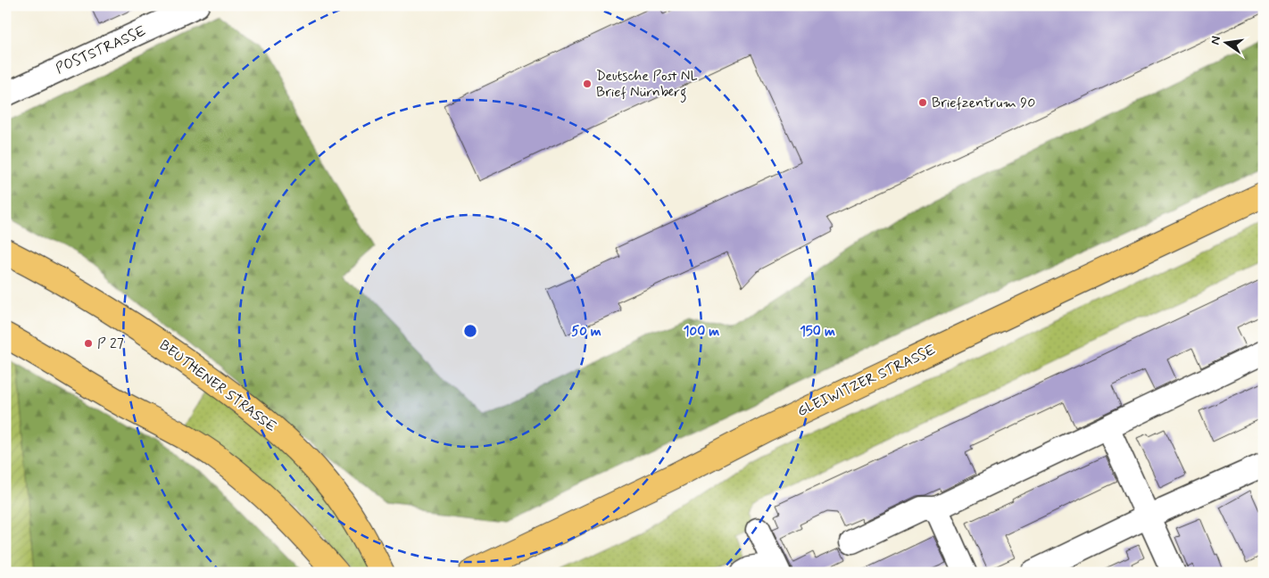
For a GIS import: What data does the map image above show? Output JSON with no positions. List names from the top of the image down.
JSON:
{
  "streets": {
    "main road": ["GLEIWITZER STRASSE", "BEUTHENER STRASSE"],
    "street": ["POSTSTRASSE"]
  },
  "places": ["Deutsche Post NL Brief Nürnberg", "Briefzentrum 90", "P 27"],
  "north": "left",
  "rings": ["50 m", "100 m", "150 m"]
}
